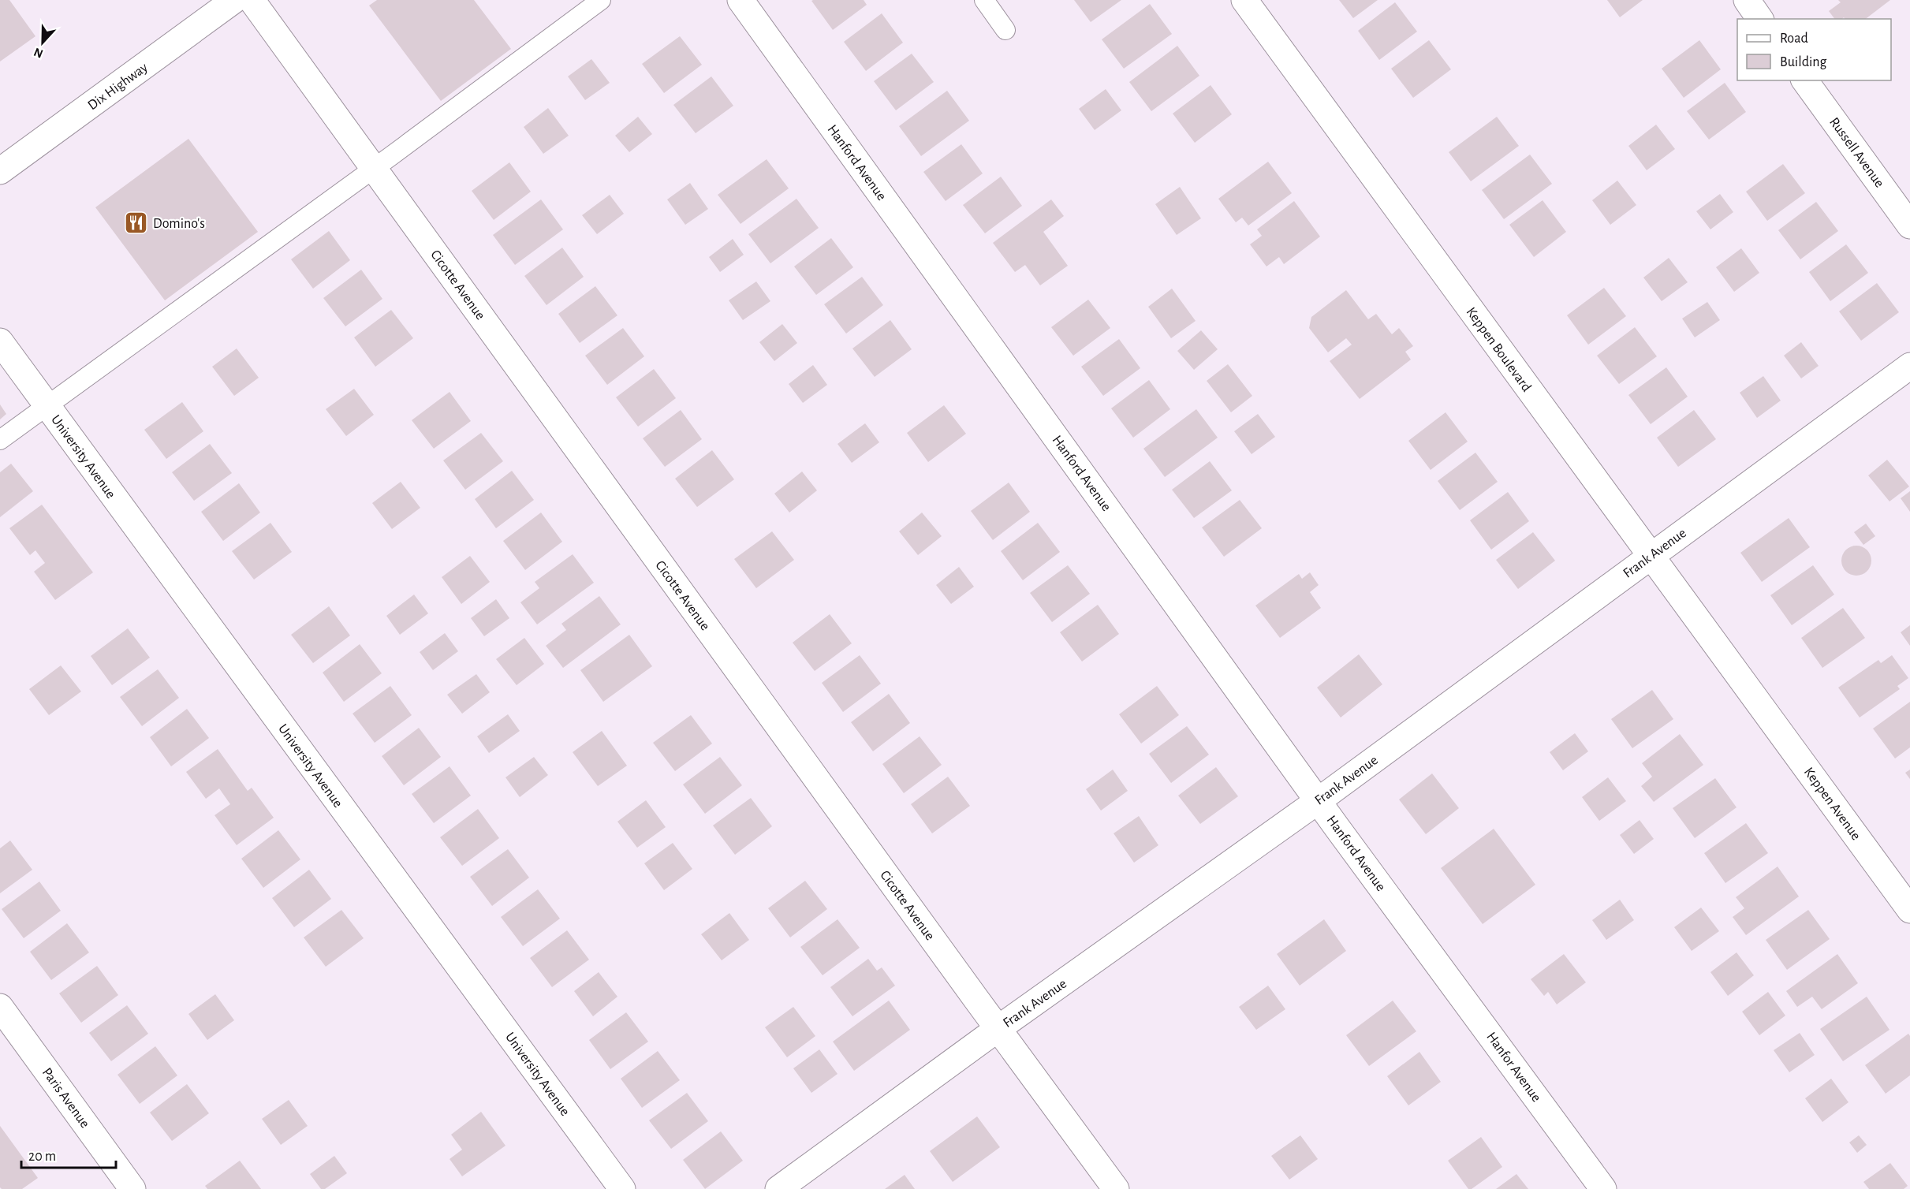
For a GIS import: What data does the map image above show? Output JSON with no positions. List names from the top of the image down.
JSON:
{
  "streets": {
    "street": [
      "Dix Highway",
      "Russell Avenue",
      "Hanford Avenue",
      "Cicotte Avenue",
      "Keppen Boulevard",
      "University Avenue",
      "Frank Avenue",
      "Keppen Avenue",
      "Hanfor Avenue",
      "Paris Avenue"
    ]
  },
  "crossings": [
    ["Hanford Avenue", "Frank Avenue"],
    ["Hanford Avenue", "Hanfor Avenue"],
    ["Cicotte Avenue", "Frank Avenue"],
    ["Keppen Boulevard", "Frank Avenue"],
    ["Keppen Boulevard", "Keppen Avenue"]
  ],
  "places": {
    "restaurant": ["Domino's"]
  },
  "legend": ["Road", "Building"],
  "scale_bar": "20 m",
  "north": "bottom"
}
